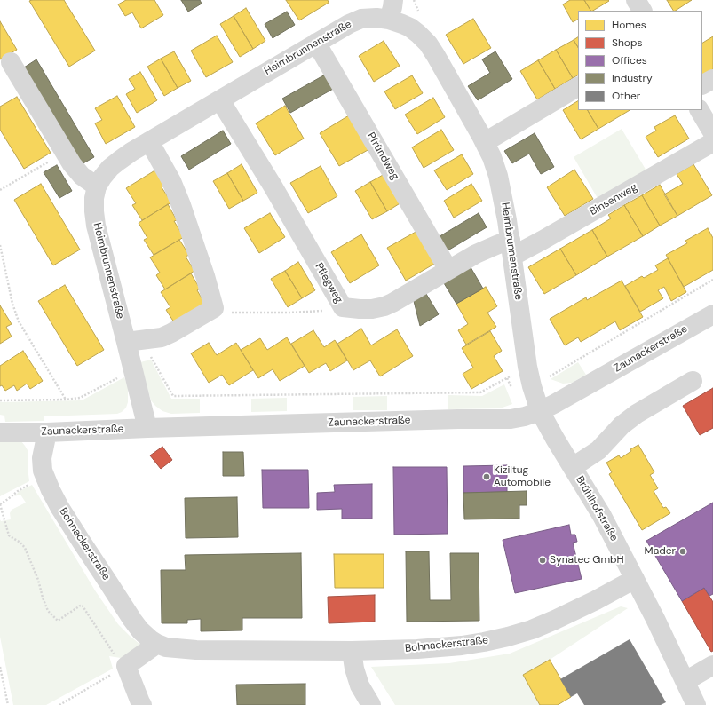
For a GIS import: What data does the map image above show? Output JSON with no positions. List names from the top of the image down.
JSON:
{
  "streets": {
    "street": [
      "Heimbrunnenstraße",
      "Pfründweg",
      "Binsenweg",
      "Pflegweg",
      "Zaunackerstraße",
      "Brühlhofstraße",
      "Bohnackerstraße"
    ]
  },
  "crossings": [
    ["Heimbrunnenstraße", "Pfründweg"],
    ["Heimbrunnenstraße", "Binsenweg"],
    ["Heimbrunnenstraße", "Pflegweg"],
    ["Heimbrunnenstraße", "Zaunackerstraße"],
    ["Heimbrunnenstraße", "Brühlhofstraße"],
    ["Pfründweg", "Pflegweg"],
    ["Binsenweg", "Pflegweg"],
    ["Zaunackerstraße", "Brühlhofstraße"],
    ["Zaunackerstraße", "Bohnackerstraße"],
    ["Brühlhofstraße", "Bohnackerstraße"]
  ],
  "places": ["Kiziltug Automobile", "Mader", "Synatec GmbH"],
  "legend": [
    "Homes",
    "Shops",
    "Offices",
    "Industry",
    "Other"
  ]
}
